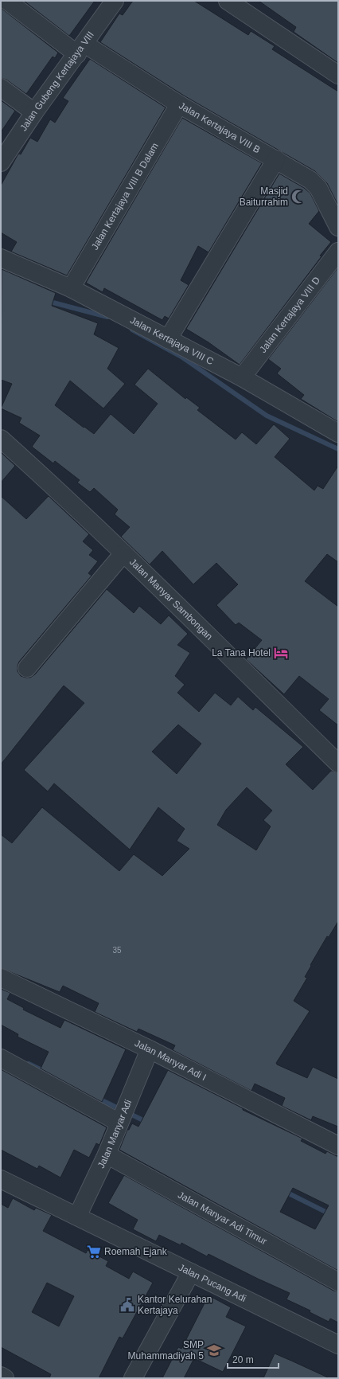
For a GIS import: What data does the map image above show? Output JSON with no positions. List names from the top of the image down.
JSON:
{
  "streets": {
    "street": [
      "Jalan Gubeng Kertajaya VIII",
      "Jalan Kertajaya VIII B",
      "Jalan Kertajaya VIII B Dalam",
      "Jalan Kertajaya VIII D",
      "Jalan Kertajaya VIII C",
      "Jalan Manyar Sambongan",
      "Jalan Manyar Adi I",
      "Jalan Manyar Adi",
      "Jalan Manyar Adi Timur",
      "Jalan Pucang Adi"
    ]
  },
  "crossings": [
    ["Jalan Gubeng Kertajaya VIII", "Jalan Kertajaya VIII B"],
    ["Jalan Kertajaya VIII B", "Jalan Kertajaya VIII B Dalam"],
    ["Jalan Kertajaya VIII B Dalam", "Jalan Kertajaya VIII C"],
    ["Jalan Kertajaya VIII D", "Jalan Kertajaya VIII C"],
    ["Jalan Manyar Adi I", "Jalan Manyar Adi"],
    ["Jalan Manyar Adi", "Jalan Manyar Adi Timur"],
    ["Jalan Manyar Adi", "Jalan Pucang Adi"]
  ],
  "places": {
    "mosque": ["Masjid Baiturrahim"],
    "hotel": ["La Tana Hotel"],
    "supermarket": ["Roemah Ejank"],
    "public building": ["Kantor Kelurahan Kertajaya"],
    "school or university": ["SMP Muhammadiyah 5"]
  },
  "house_numbers": ["35"],
  "scale_bar": "20 m"
}
